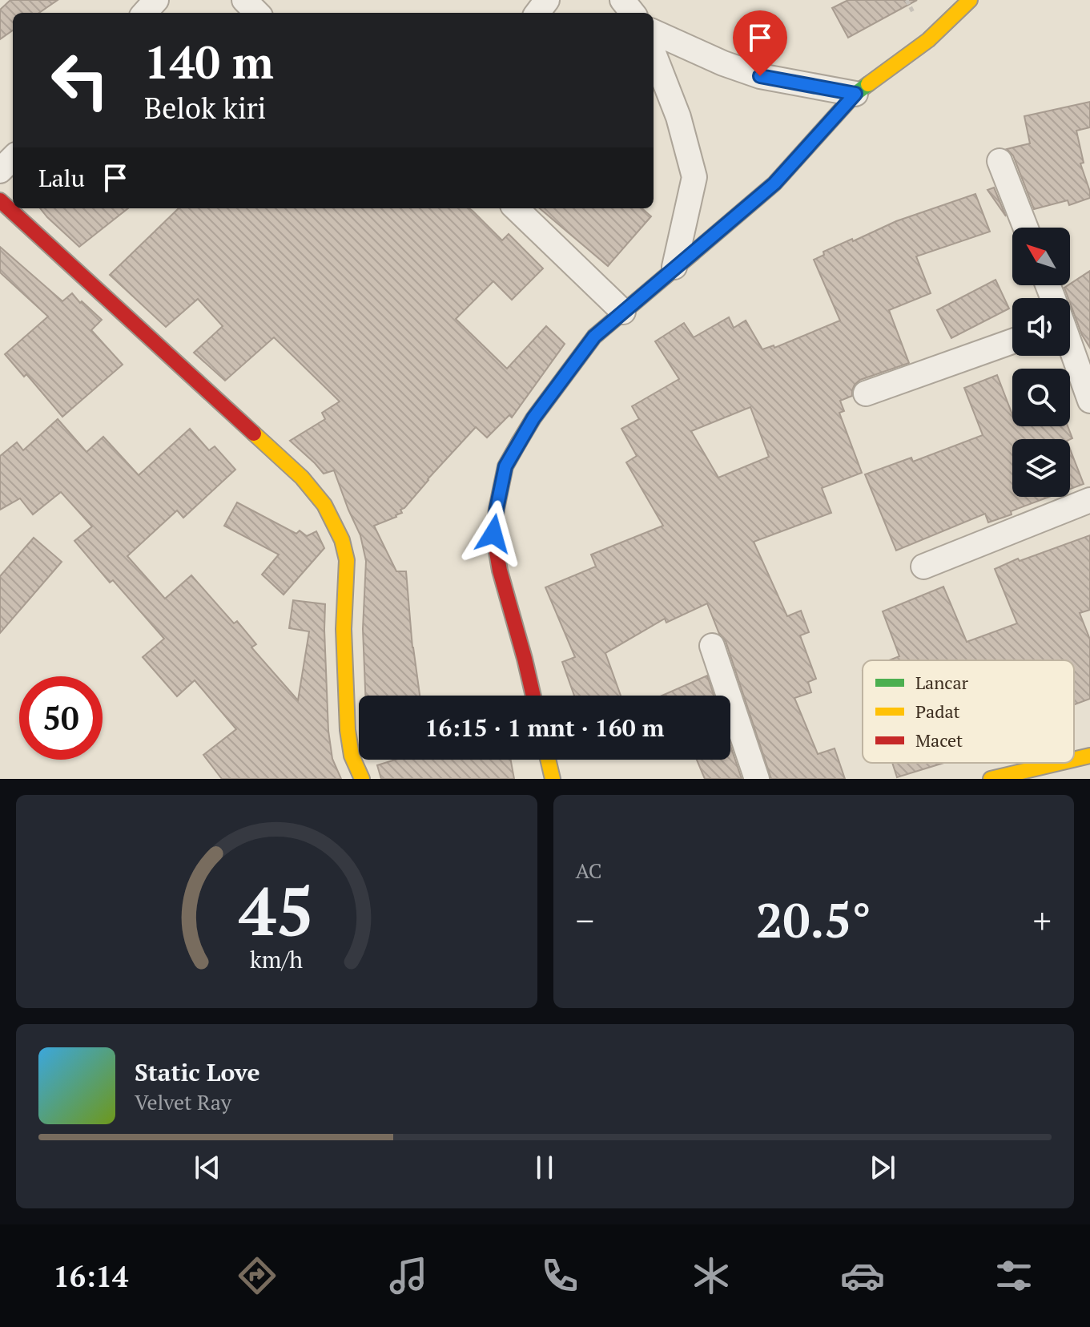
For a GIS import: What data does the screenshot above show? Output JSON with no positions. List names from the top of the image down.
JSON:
{
  "legend": ["Lancar", "Padat", "Macet"],
  "north": "top left",
  "page": {
    "turn": ["140 m", "Belok kiri"],
    "then": "Lalu",
    "limit": "50",
    "trip": "16:15 · 1 mnt · 160 m",
    "tile": "AC",
    "heat": ["−", "20.5°", "+"],
    "song": ["Static Love", "Velvet Ray"],
    "tabs": "16:14",
    "gauge": ["45", "km/h"]
  }
}
